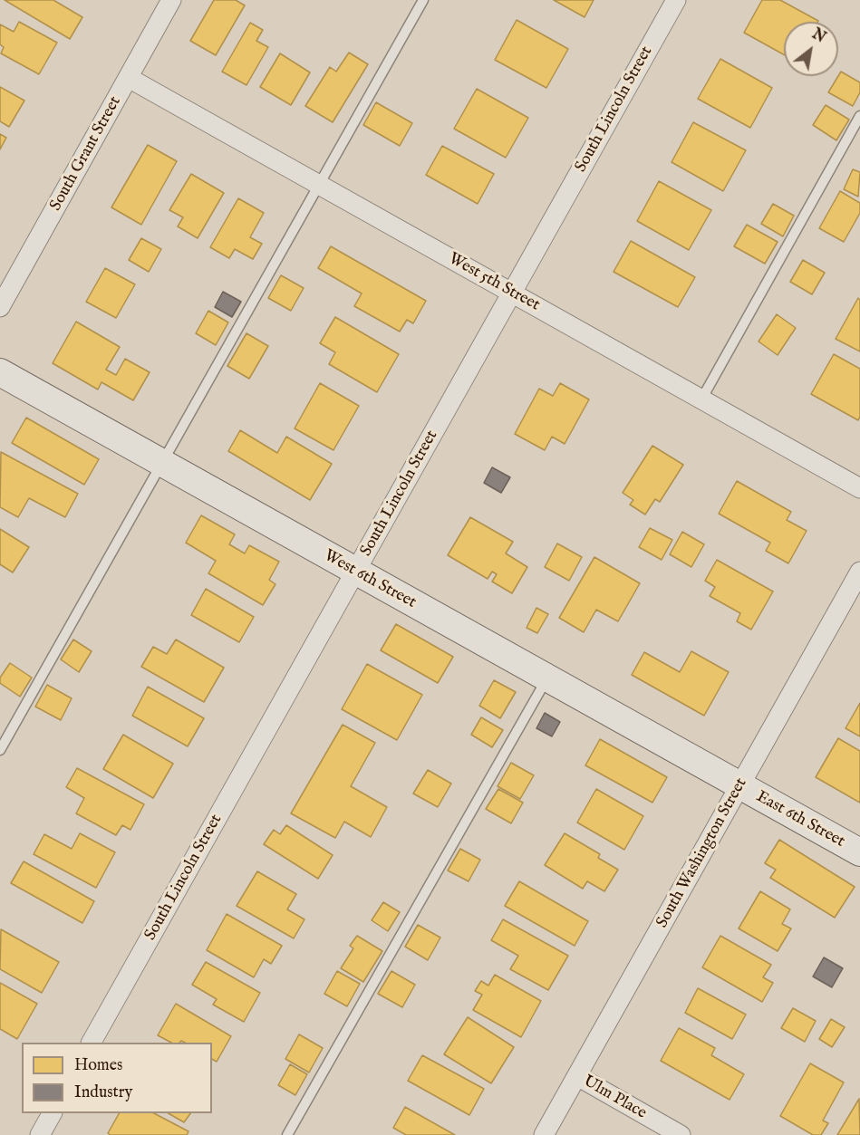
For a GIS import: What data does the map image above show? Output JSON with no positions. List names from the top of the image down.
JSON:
{
  "streets": {
    "street": [
      "South Lincoln Street",
      "South Grant Street",
      "West 5th Street",
      "West 6th Street",
      "East 6th Street",
      "South Washington Street",
      "Ulm Place"
    ]
  },
  "crossings": [
    ["South Lincoln Street", "West 5th Street"],
    ["South Lincoln Street", "West 6th Street"],
    ["South Grant Street", "West 5th Street"],
    ["West 6th Street", "East 6th Street"],
    ["West 6th Street", "South Washington Street"],
    ["East 6th Street", "South Washington Street"],
    ["South Washington Street", "Ulm Place"]
  ],
  "legend": ["Homes", "Industry"],
  "north": "top right"
}
